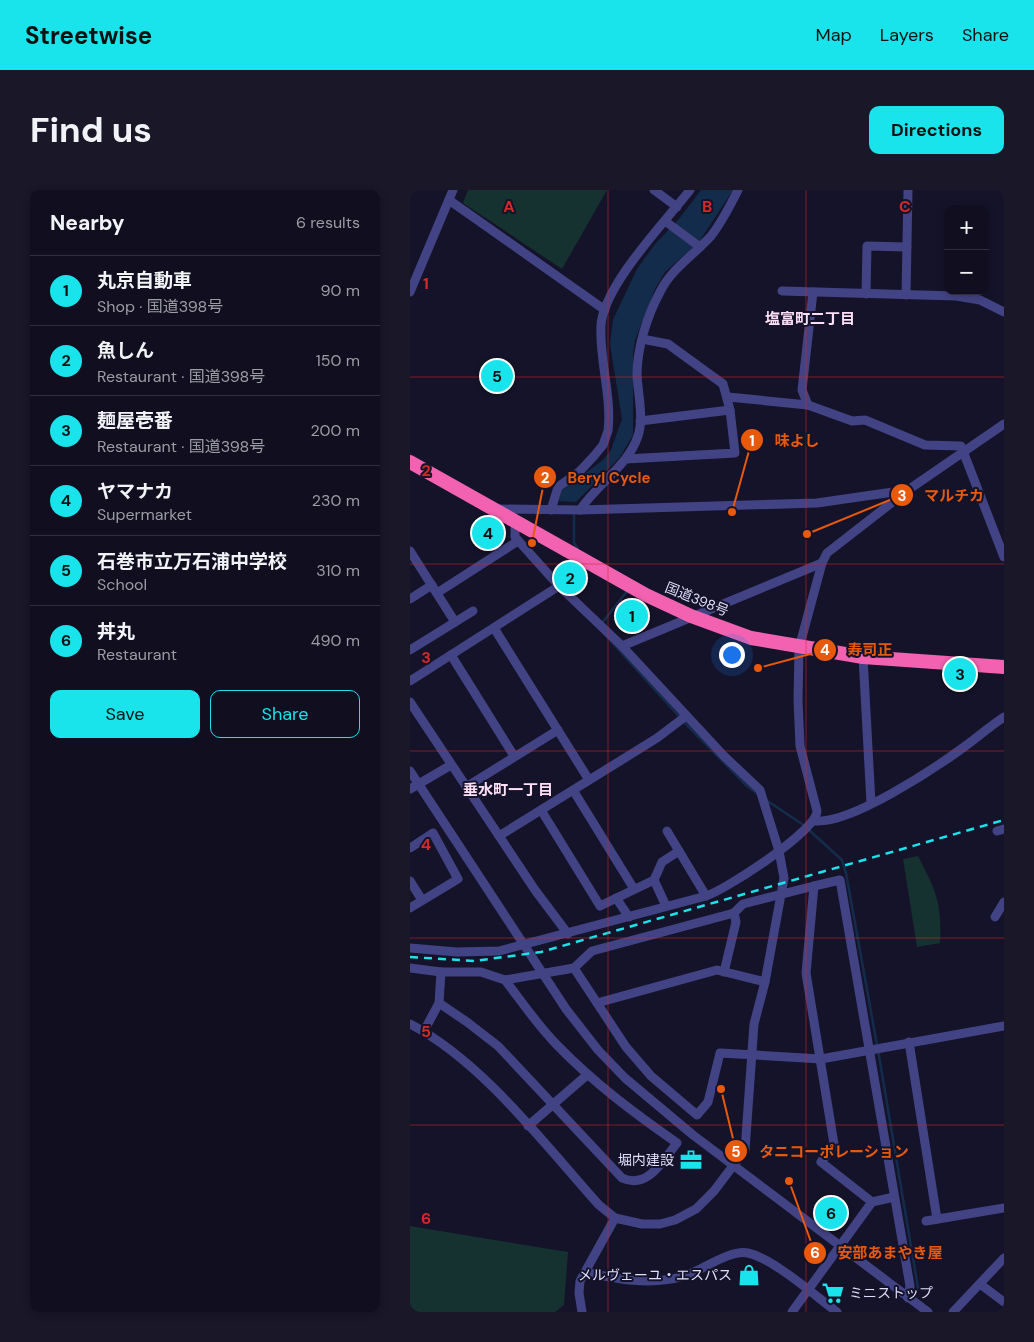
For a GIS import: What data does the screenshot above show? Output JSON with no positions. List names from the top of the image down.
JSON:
{
  "streets": {
    "highway": ["国道398号"]
  },
  "districts": ["塩富町二丁目", "垂水町一丁目"],
  "places": {
    "other": [
      "味よし",
      "マルチカ",
      "Beryl Cycle",
      "寿司正",
      "タニコーポレーション",
      "安部あまやき屋"
    ],
    "office": ["堀内建設"],
    "shop": ["メルヴェーユ・エスパス"],
    "supermarket": ["ミニストップ"]
  },
  "page": {
    "header": "Streetwise",
    "nav": ["Map", "Layers", "Share"],
    "buttons": [
      "Directions",
      ["Save", "Share"]
    ],
    "title": "Find us",
    "heading": ["Nearby", "6 results"],
    "map_buttons": ["+", "−"],
    "list": [
      {
        "mark": "1",
        "name": "丸京自動車",
        "note": "Shop · 国道398号",
        "value": "90 m"
      },
      {
        "mark": "2",
        "name": "魚しん",
        "note": "Restaurant · 国道398号",
        "value": "150 m"
      },
      {
        "mark": "3",
        "name": "麺屋壱番",
        "note": "Restaurant · 国道398号",
        "value": "200 m"
      },
      {
        "mark": "4",
        "name": "ヤマナカ",
        "note": "Supermarket",
        "value": "230 m"
      },
      {
        "mark": "5",
        "name": "石巻市立万石浦中学校",
        "note": "School",
        "value": "310 m"
      },
      {
        "mark": "6",
        "name": "丼丸",
        "note": "Restaurant",
        "value": "490 m"
      }
    ],
    "pins": [
      "5",
      "4",
      "2",
      "1",
      "3",
      "6"
    ]
  },
  "grid": {
    "columns": ["A", "B", "C"],
    "rows": [
      "1",
      "2",
      "3",
      "4",
      "5",
      "6"
    ]
  }
}
